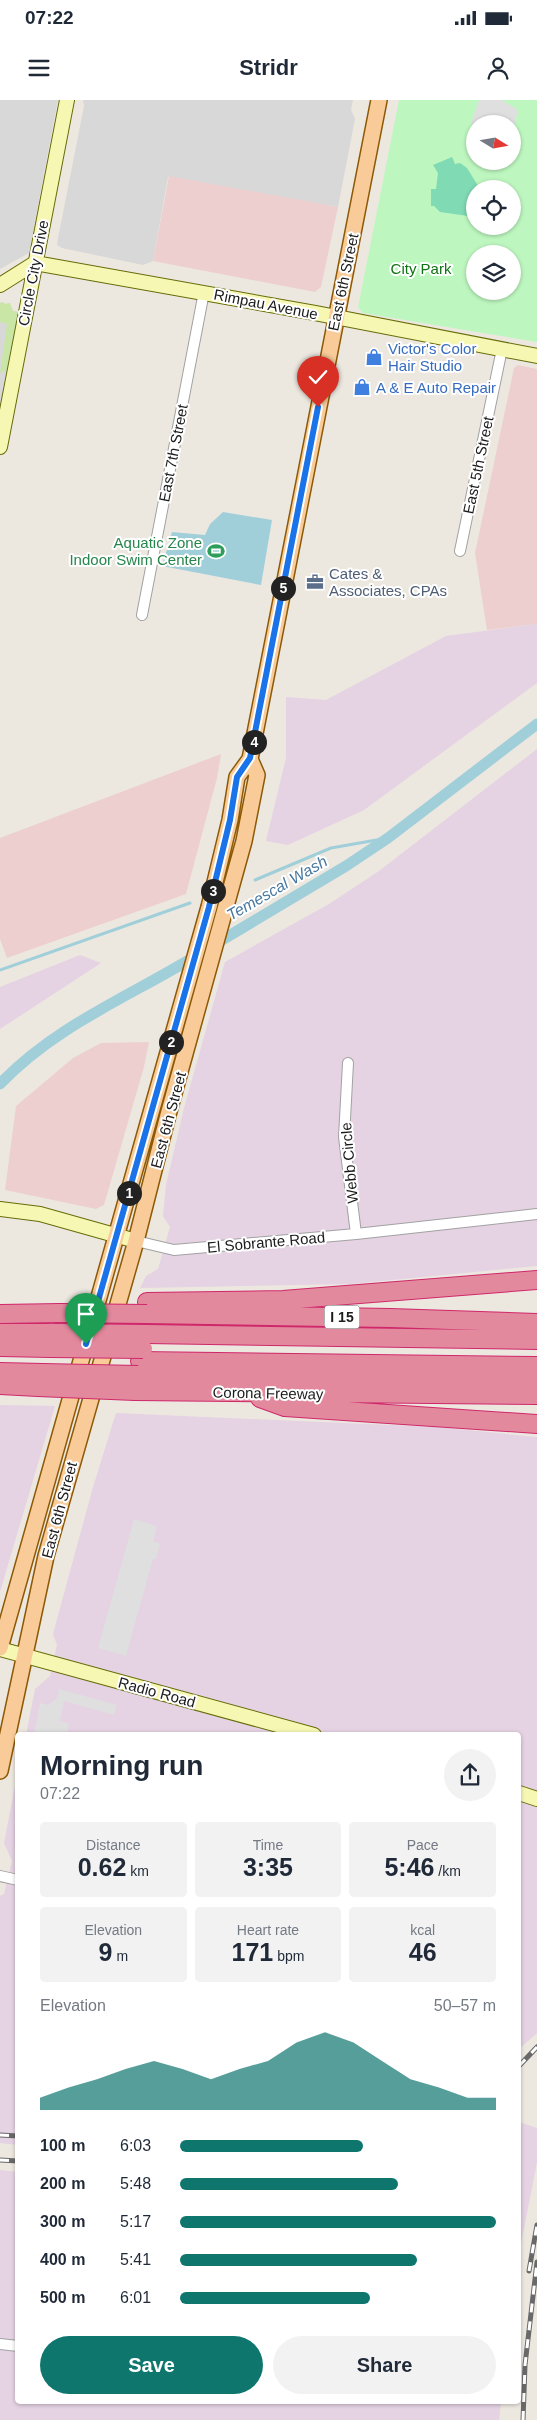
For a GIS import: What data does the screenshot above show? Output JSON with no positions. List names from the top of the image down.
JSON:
{
  "streets": {
    "highway": ["I 15", "Corona Freeway"],
    "main road": ["East 6th Street"],
    "street": [
      "Circle City Drive",
      "Rimpau Avenue",
      "East 7th Street",
      "East 5th Street",
      "Webb Circle",
      "El Sobrante Road",
      "Radio Road"
    ]
  },
  "crossings": [
    ["Circle City Drive", "Rimpau Avenue"],
    ["East 6th Street", "Rimpau Avenue"],
    ["East 6th Street", "El Sobrante Road"],
    ["East 6th Street", "Radio Road"],
    ["Rimpau Avenue", "East 7th Street"],
    ["Rimpau Avenue", "East 5th Street"],
    ["Webb Circle", "El Sobrante Road"]
  ],
  "water": ["Temescal Wash"],
  "parks": ["City Park"],
  "places": {
    "shop": ["Victor's Color Hair Studio", "A & E Auto Repair"],
    "sports": ["Aquatic Zone Indoor Swim Center"],
    "office": ["Cates & Associates, CPAs"]
  },
  "north": "right",
  "page": {
    "status": "07:22",
    "header": "Stridr",
    "pins": [
      "5",
      "4",
      "3",
      "2",
      "1"
    ],
    "heading": ["Morning run", "07:22"],
    "stats": [
      ["Distance", "0.62 km"],
      ["Time", "3:35"],
      ["Pace", "5:46 /km"],
      ["Elevation", "9 m"],
      ["Heart rate", "171 bpm"],
      ["kcal", "46"]
    ],
    "chart": ["Elevation", "50–57 m"],
    "list": [
      {
        "name": "100 m",
        "note": "6:03"
      },
      {
        "name": "200 m",
        "note": "5:48"
      },
      {
        "name": "300 m",
        "note": "5:17"
      },
      {
        "name": "400 m",
        "note": "5:41"
      },
      {
        "name": "500 m",
        "note": "6:01"
      }
    ],
    "buttons": ["Save", "Share"]
  }
}
